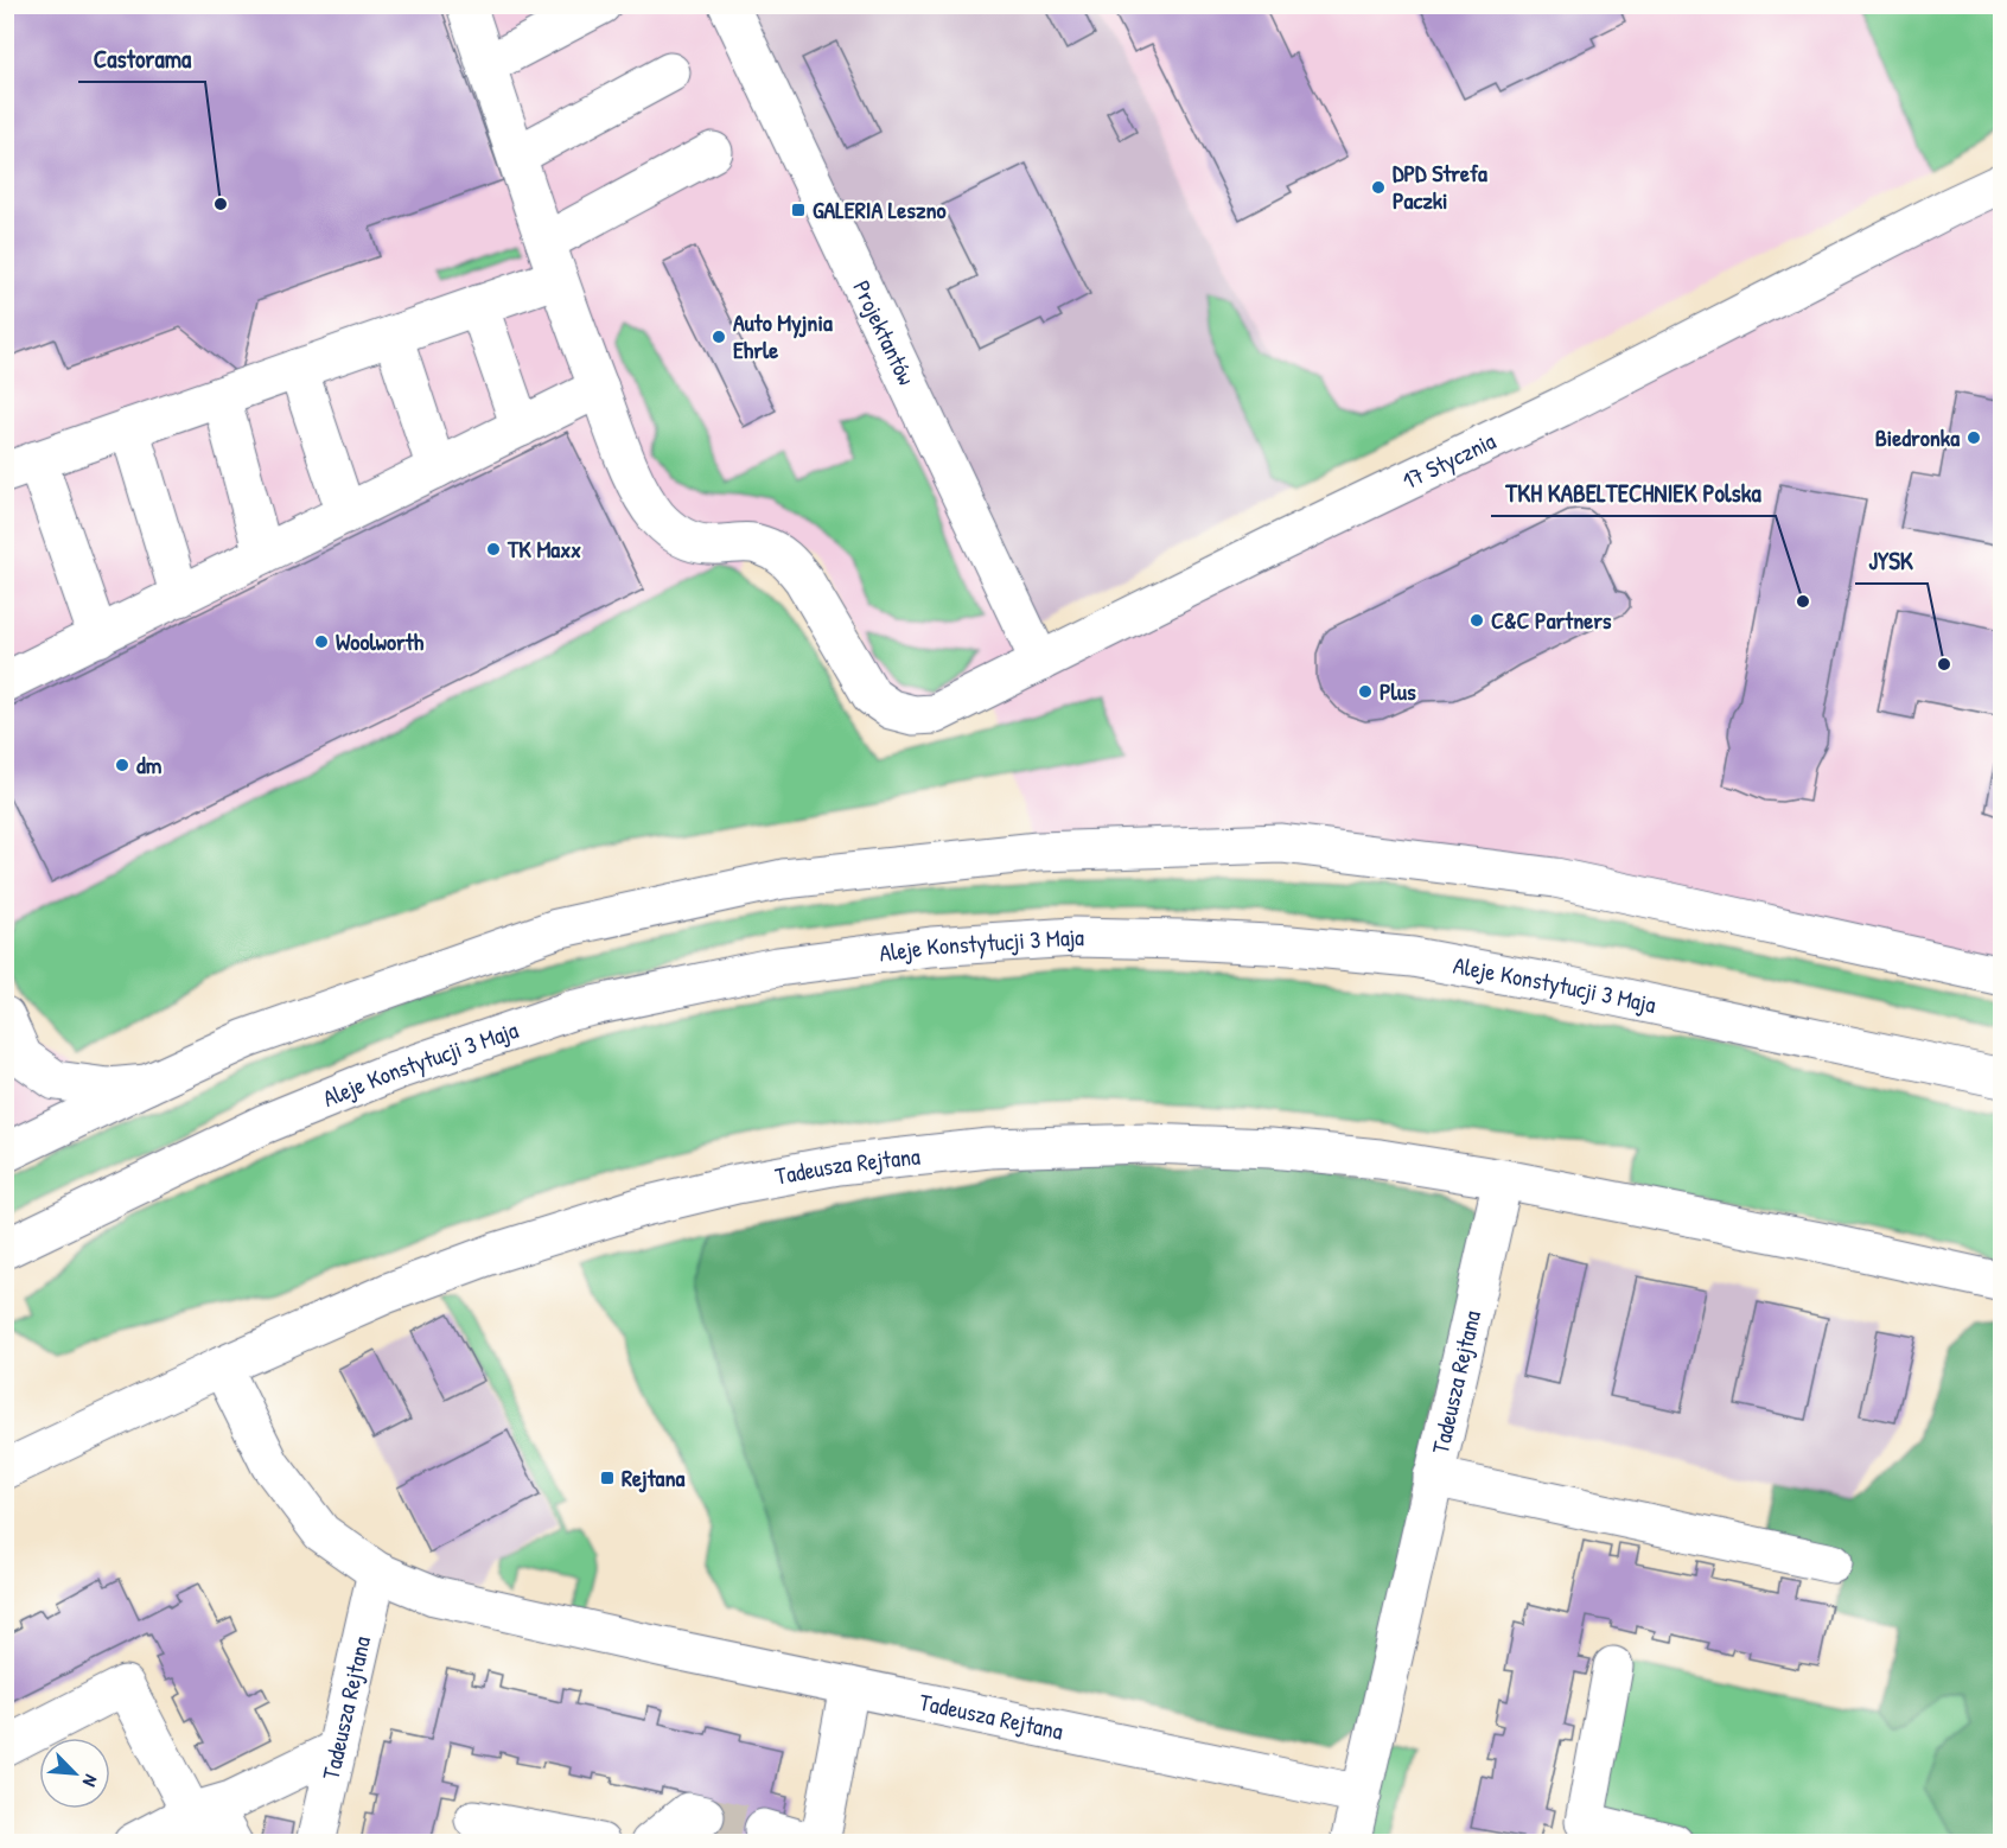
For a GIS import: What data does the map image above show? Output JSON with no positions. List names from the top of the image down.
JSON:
{
  "streets": {
    "street": [
      "Projektantów",
      "17 Stycznia",
      "Aleje Konstytucji 3 Maja",
      "Tadeusza Rejtana"
    ]
  },
  "crossings": [
    ["Projektantów", "17 Stycznia"]
  ],
  "places": {
    "other": [
      "DPD Strefa Paczki",
      "Castorama",
      "Auto Myjnia Ehrle",
      "Biedronka",
      "TK Maxx",
      "TKH KABELTECHNIEK Polska",
      "C&C Partners",
      "Woolworth",
      "JYSK",
      "Plus",
      "dm"
    ],
    "transit": ["GALERIA Leszno", "Rejtana"]
  },
  "north": "bottom right"
}
